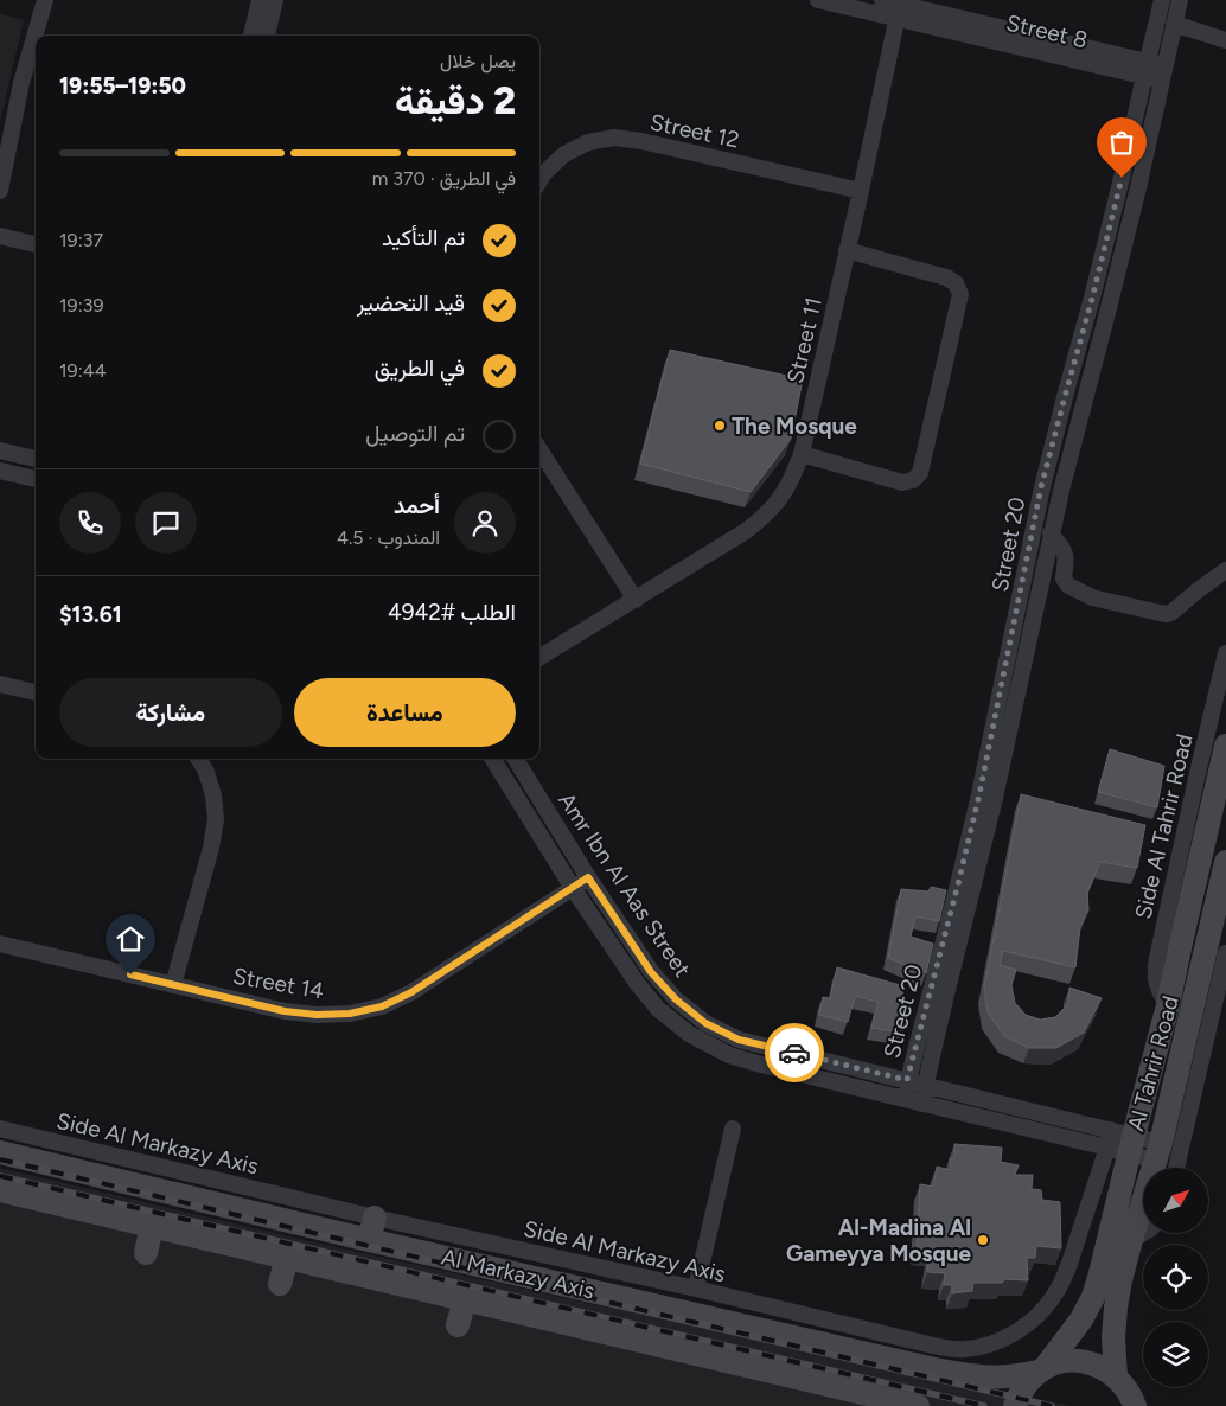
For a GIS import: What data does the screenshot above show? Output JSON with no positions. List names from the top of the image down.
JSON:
{
  "streets": {
    "main road": ["Al Tahrir Road", "Al Markazy Axis"],
    "street": [
      "Street 8",
      "Street 12",
      "Street 11",
      "Street 20",
      "Side Al Tahrir Road",
      "Amr Ibn Al Aas Street",
      "Street 14",
      "Side Al Markazy Axis"
    ]
  },
  "crossings": [
    ["Street 8", "Street 11"],
    ["Street 8", "Street 20"],
    ["Street 12", "Street 11"],
    ["Street 20", "Amr Ibn Al Aas Street"],
    ["Side Al Tahrir Road", "Al Tahrir Road"],
    ["Amr Ibn Al Aas Street", "Street 14"],
    ["Amr Ibn Al Aas Street", "Al Tahrir Road"],
    ["Amr Ibn Al Aas Street", "Side Al Markazy Axis"],
    ["Al Tahrir Road", "Side Al Markazy Axis"],
    ["Al Tahrir Road", "Al Markazy Axis"],
    ["Side Al Markazy Axis", "Al Markazy Axis"]
  ],
  "places": ["The Mosque", "Al-Madina Al Gameyya Mosque"],
  "north": "top right",
  "page": {
    "heading": ["2 دقيقة", "يصل خلال", "19:50–19:55"],
    "panel": [
      "أحمد",
      "المندوب · 4.5",
      "الطلب #4942",
      "$13.61"
    ],
    "bar": "في الطريق · 370 m",
    "list": [
      ["تم التأكيد", "19:37"],
      ["قيد التحضير", "19:39"],
      ["في الطريق", "19:44"],
      "تم التوصيل"
    ],
    "buttons": ["مساعدة", "مشاركة"]
  }
}
